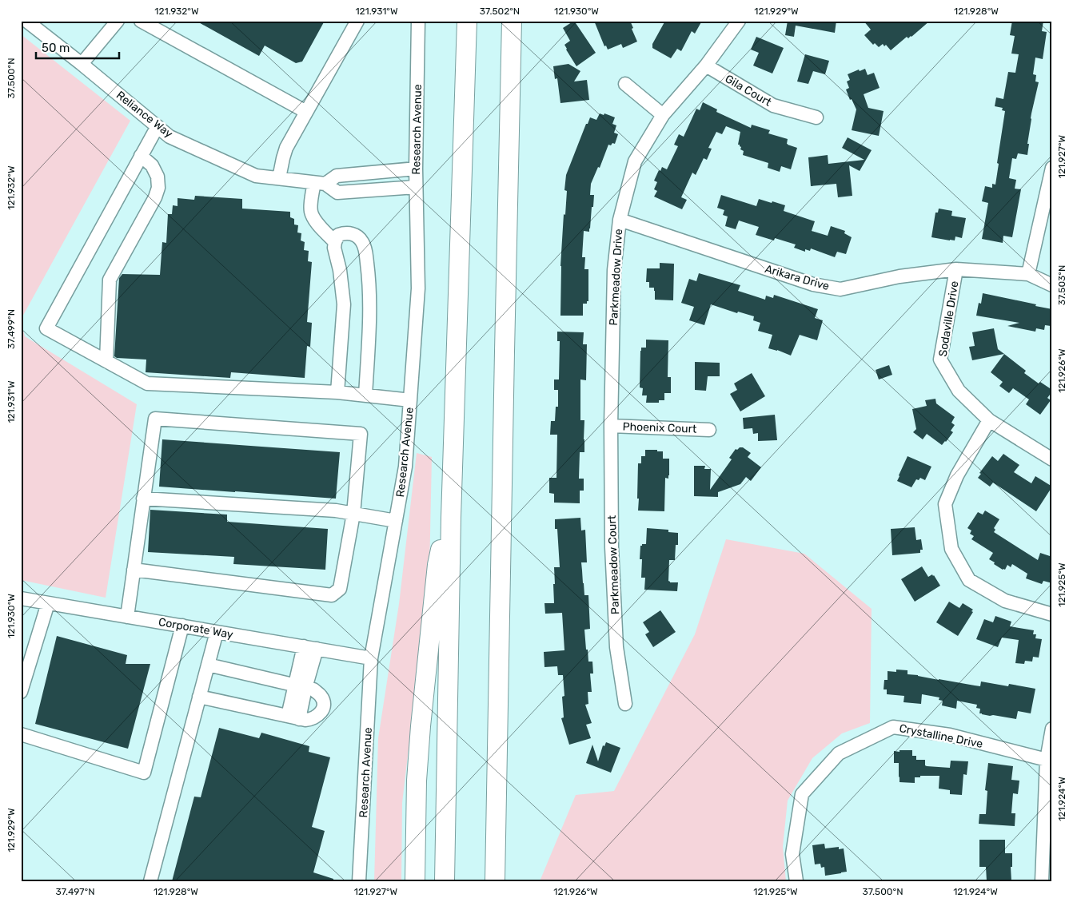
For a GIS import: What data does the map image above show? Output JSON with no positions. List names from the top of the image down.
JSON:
{
  "streets": {
    "street": [
      "Gila Court",
      "Reliance Way",
      "Research Avenue",
      "Parkmeadow Drive",
      "Arikara Drive",
      "Sodaville Drive",
      "Phoenix Court",
      "Parkmeadow Court",
      "Corporate Way",
      "Crystalline Drive"
    ]
  },
  "crossings": [
    ["Gila Court", "Parkmeadow Drive"],
    ["Reliance Way", "Research Avenue"],
    ["Research Avenue", "Corporate Way"],
    ["Parkmeadow Drive", "Arikara Drive"],
    ["Parkmeadow Drive", "Phoenix Court"],
    ["Parkmeadow Drive", "Parkmeadow Court"],
    ["Arikara Drive", "Sodaville Drive"],
    ["Phoenix Court", "Parkmeadow Court"]
  ],
  "scale_bar": "50 m",
  "coordinates": [
    "121.932°W",
    "121.931°W",
    "37.502°N",
    "121.930°W",
    "121.929°W",
    "121.928°W",
    "37.500°N",
    "121.927°W",
    "37.503°N",
    "37.499°N",
    "121.926°W",
    "121.925°W",
    "121.924°W",
    "37.497°N"
  ]
}
